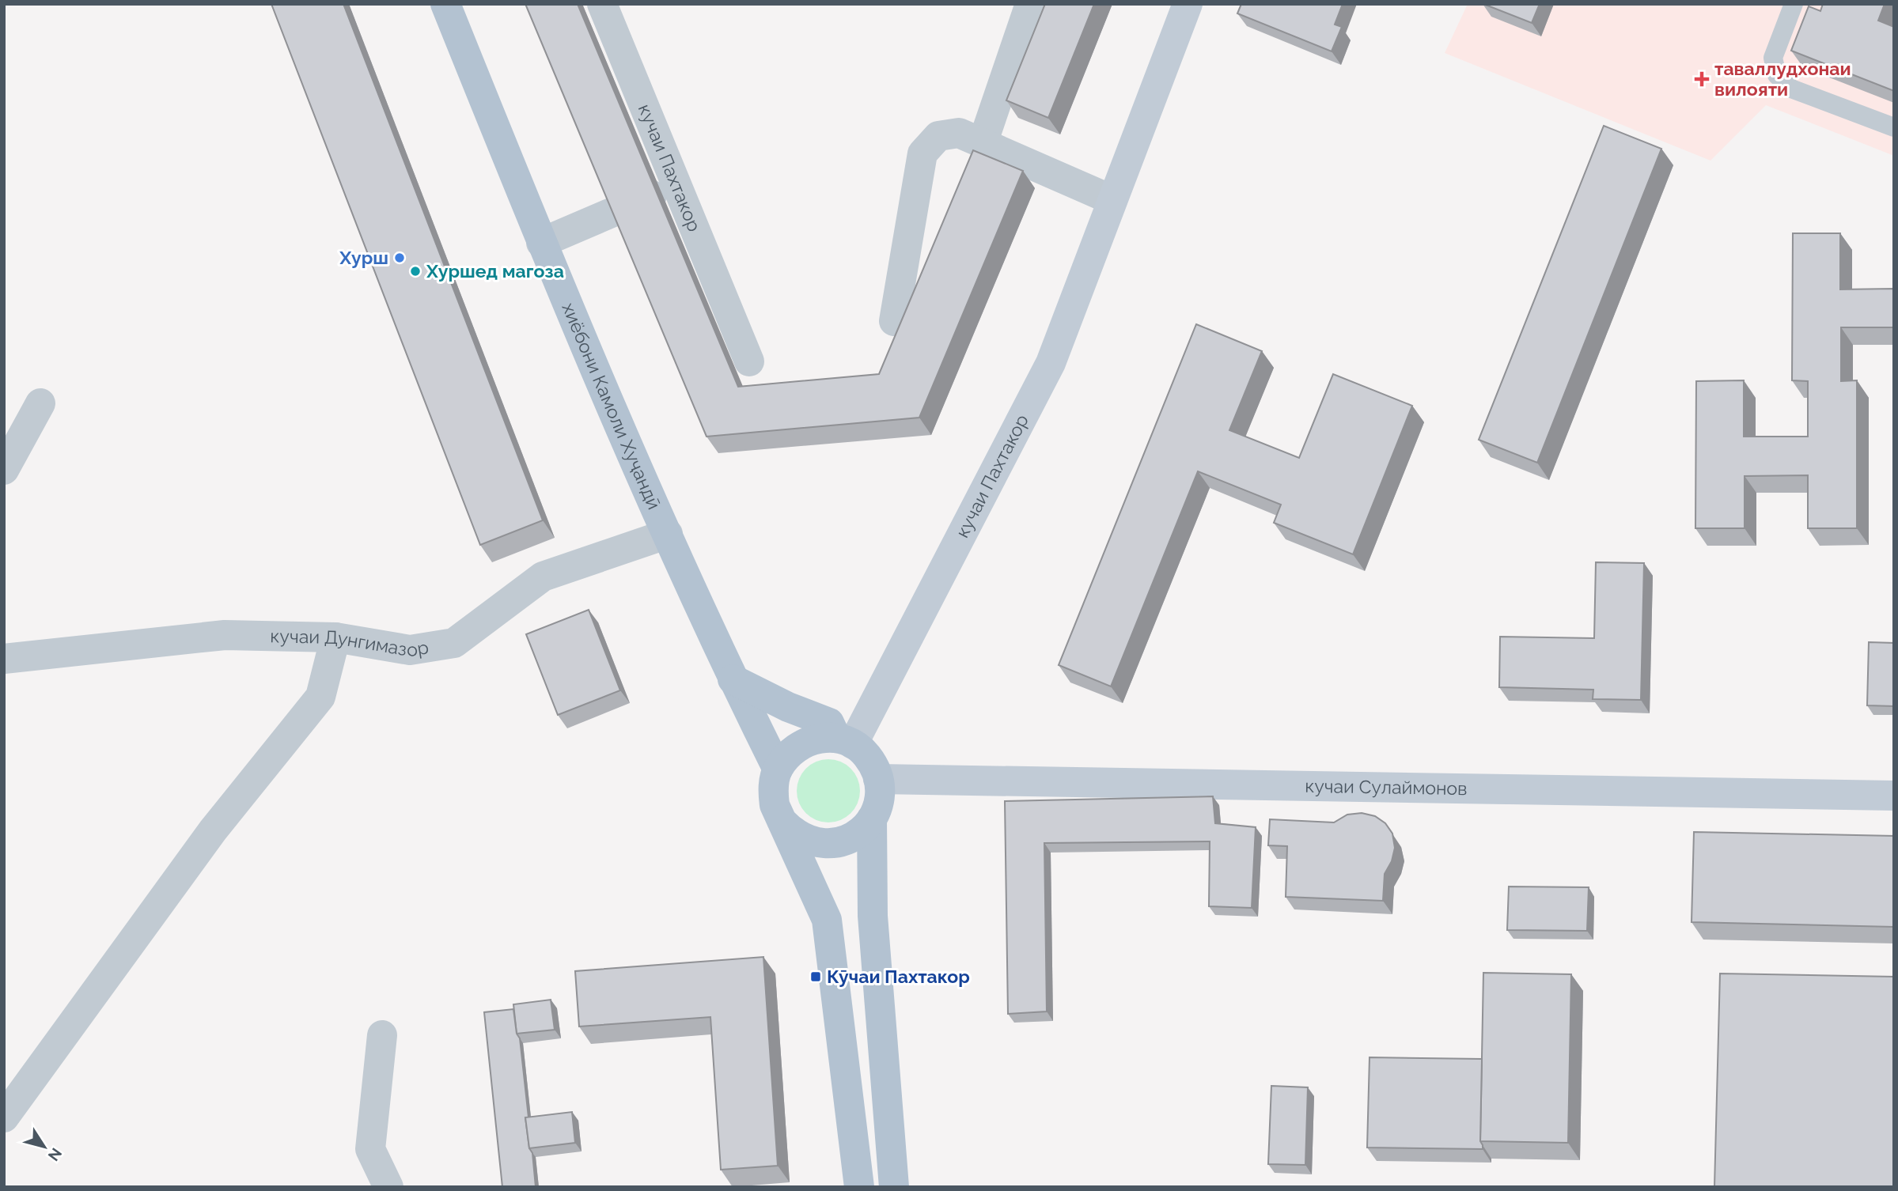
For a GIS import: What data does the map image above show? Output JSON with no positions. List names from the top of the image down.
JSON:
{
  "streets": {
    "main road": ["кучаи Пахтакор", "хиёбони Камоли Хуҷандӣ", "кучаи Сулаймонов"],
    "street": ["кучаи Дунгимазор"]
  },
  "crossings": [
    ["кучаи Пахтакор", "хиёбони Камоли Хуҷандӣ"],
    ["кучаи Пахтакор", "кучаи Сулаймонов"],
    ["хиёбони Камоли Хуҷандӣ", "кучаи Дунгимазор"],
    ["хиёбони Камоли Хуҷандӣ", "кучаи Сулаймонов"]
  ],
  "places": {
    "health": ["таваллудхонаи вилояти"],
    "other": ["Хурш", "Хуршед магоза"],
    "transit": ["Кӯчаи Пахтакор"]
  },
  "north": "bottom right"
}
